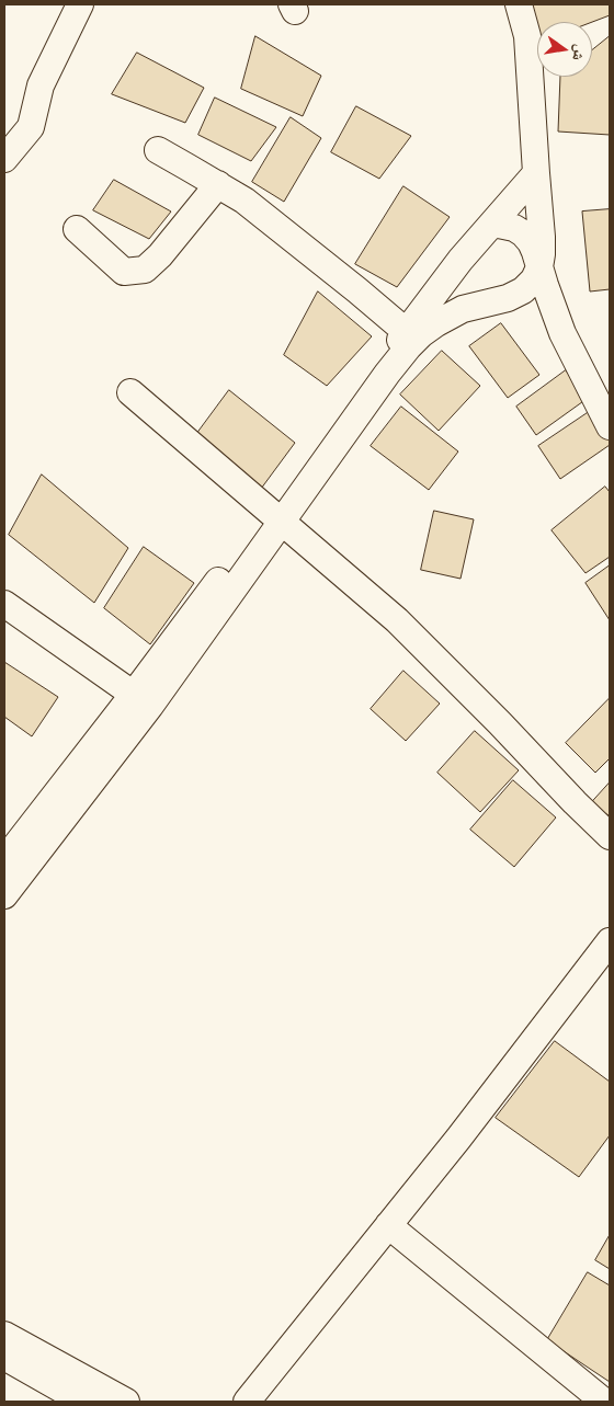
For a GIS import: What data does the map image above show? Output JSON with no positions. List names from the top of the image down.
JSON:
{
  "north": "right"
}
